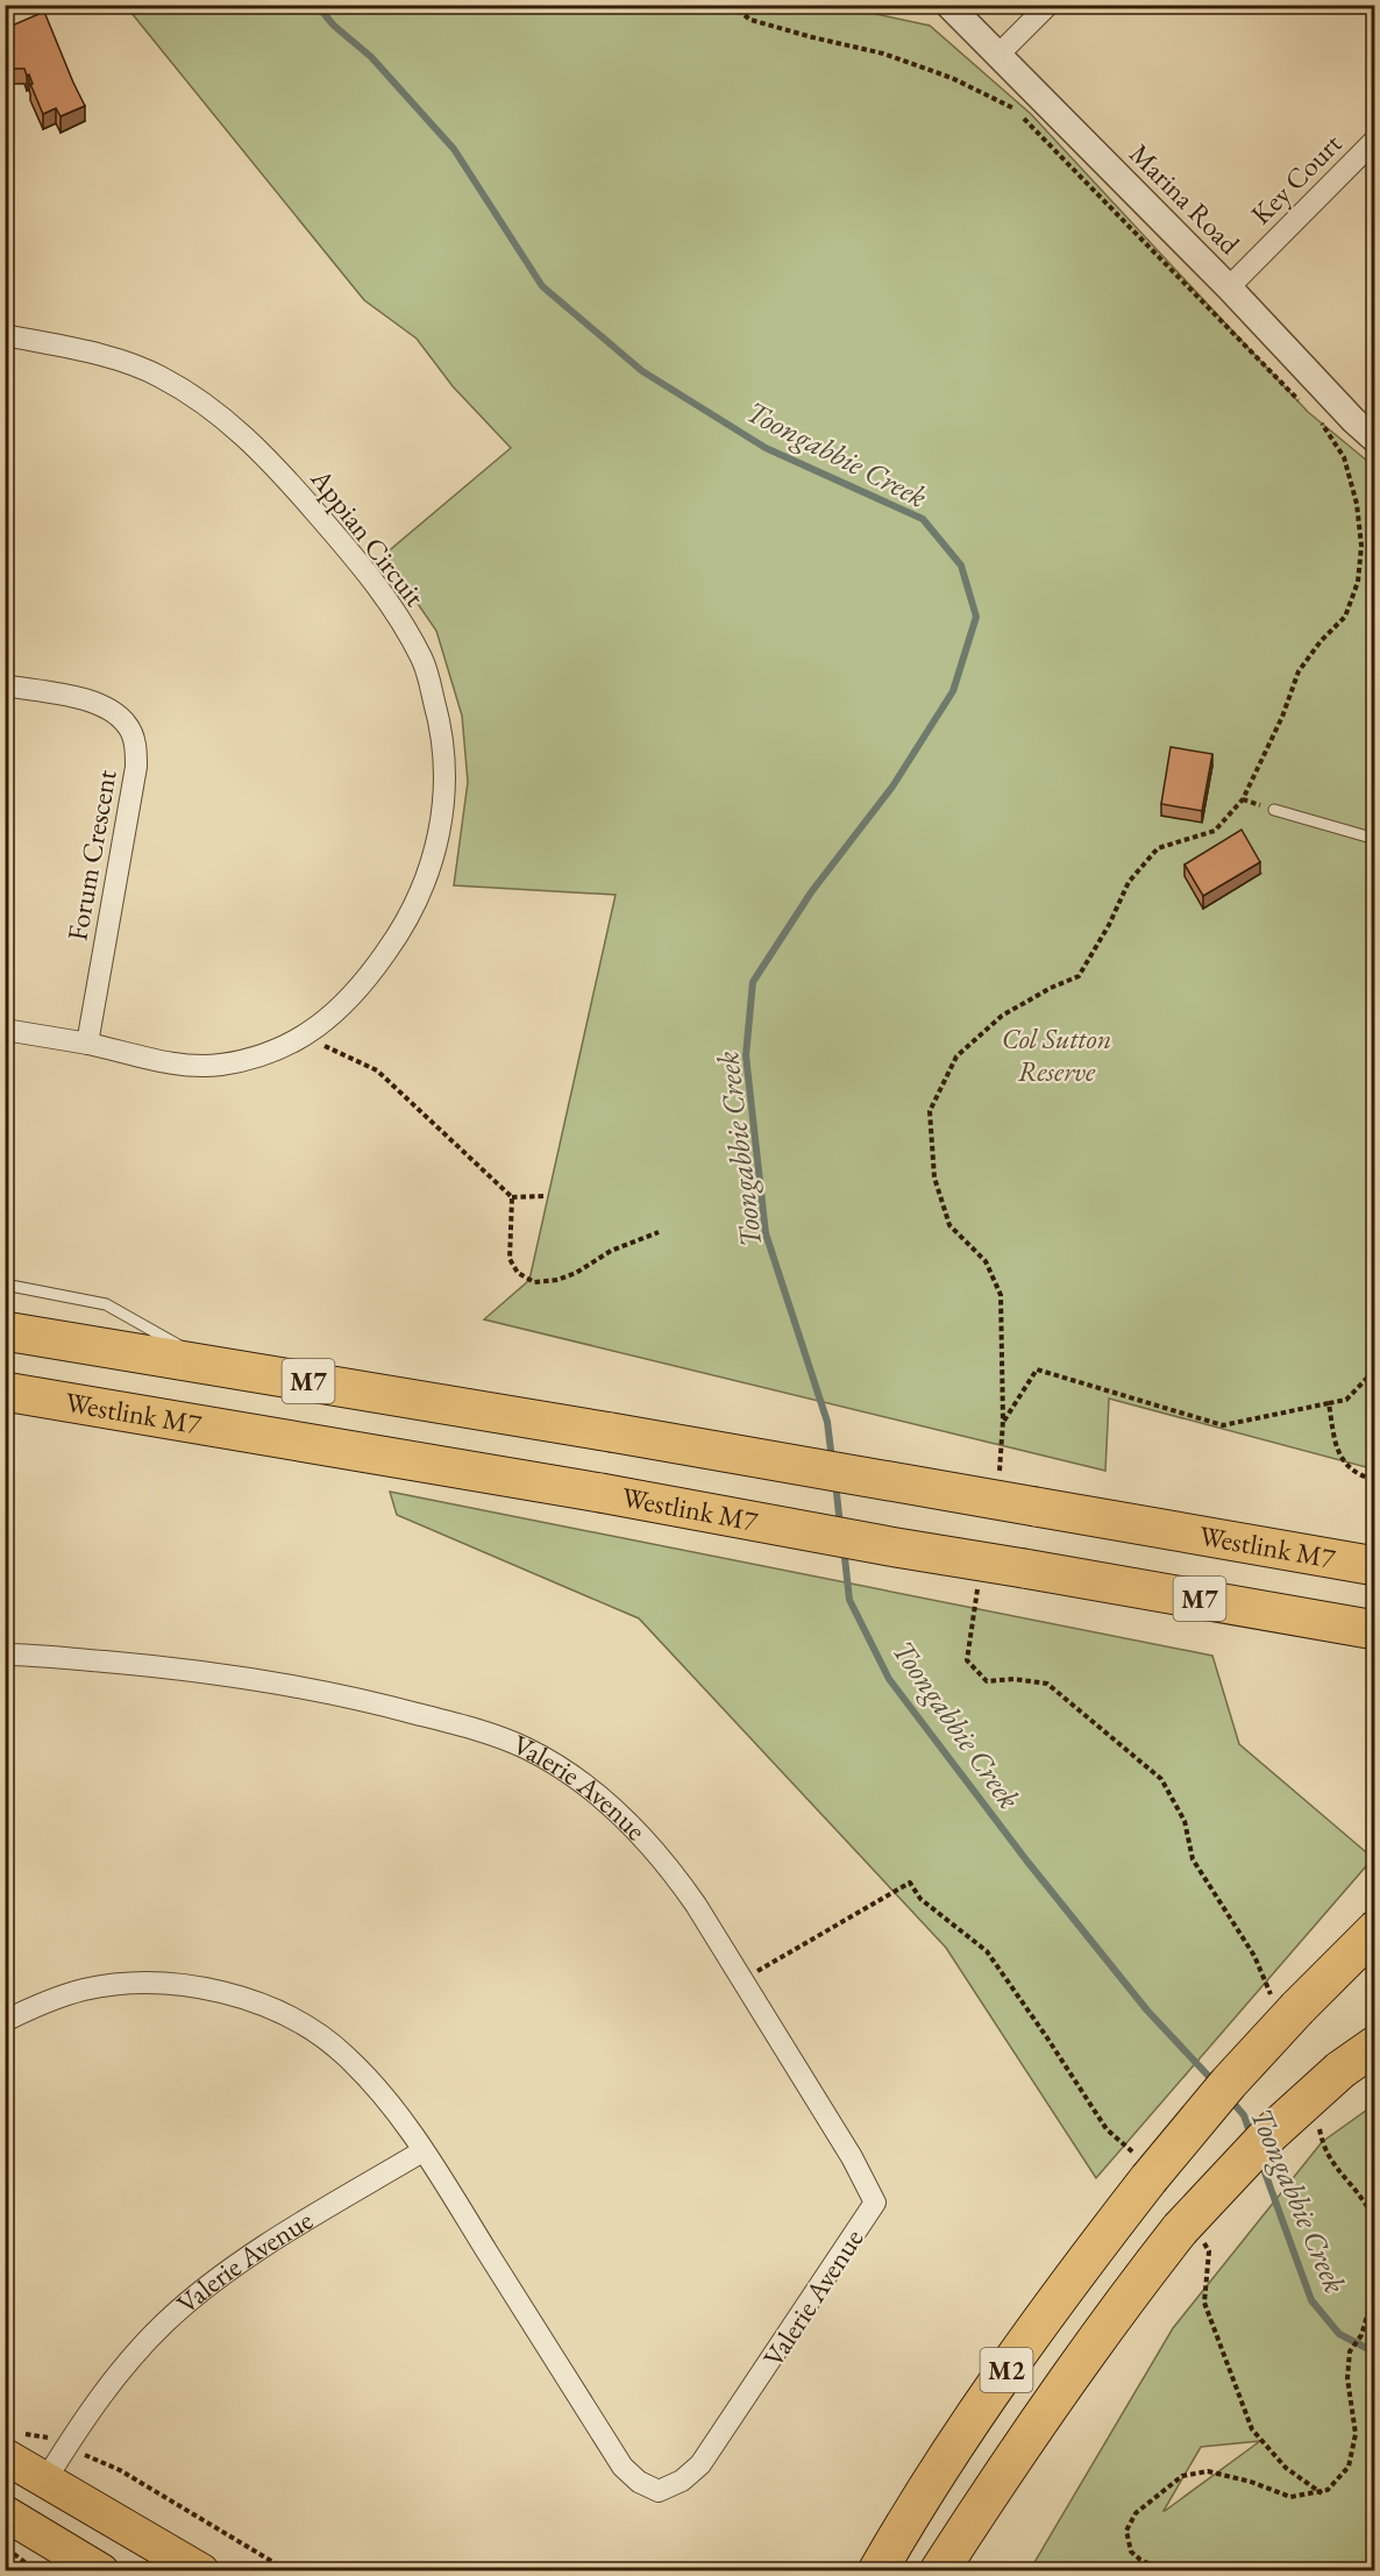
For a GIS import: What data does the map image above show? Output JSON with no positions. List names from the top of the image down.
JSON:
{
  "streets": {
    "highway": [
      "M7",
      "Westlink M7",
      "Valerie Avenue",
      "M2"
    ],
    "street": [
      "Key Court",
      "Marina Road",
      "Appian Circuit",
      "Forum Crescent"
    ]
  },
  "crossings": [
    ["Key Court", "Marina Road"],
    ["Appian Circuit", "Forum Crescent"]
  ],
  "water": ["Toongabbie Creek"],
  "parks": ["Col Sutton Reserve"]
}
